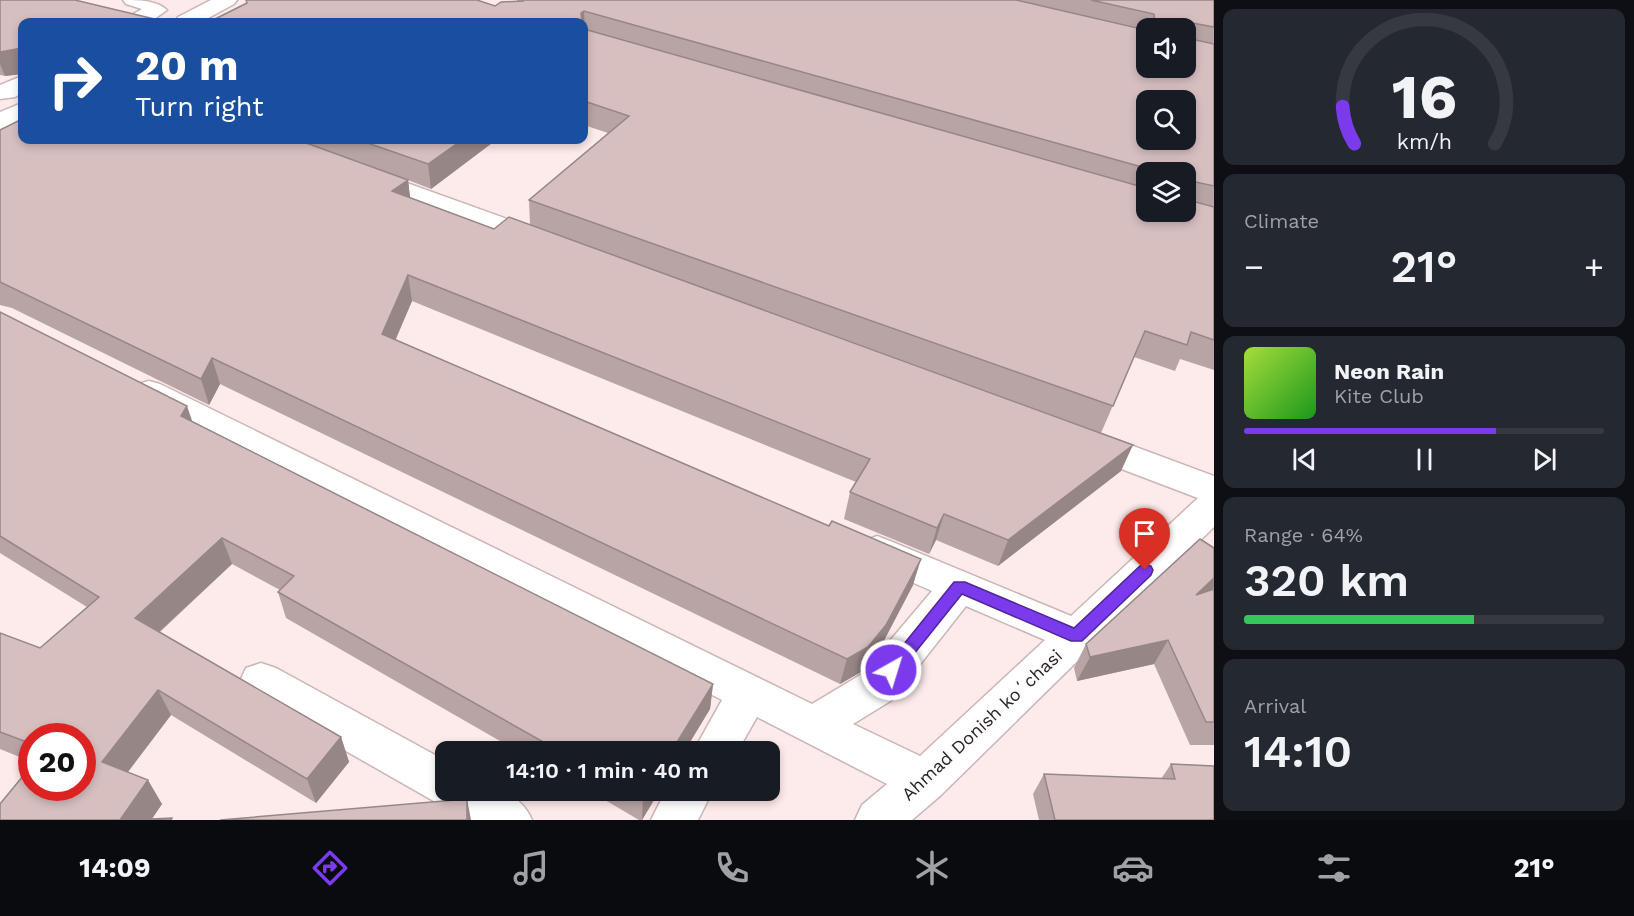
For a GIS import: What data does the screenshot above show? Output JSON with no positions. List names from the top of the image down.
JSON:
{
  "streets": {
    "street": ["Ahmad Donish koʻchasi"]
  },
  "page": {
    "turn": ["20 m", "Turn right"],
    "tile": [
      "Climate",
      ["Range · 64%", "320 km"],
      ["Arrival", "14:10"]
    ],
    "heat": ["−", "21°", "+"],
    "song": ["Neon Rain", "Kite Club"],
    "limit": "20",
    "trip": "14:10 · 1 min · 40 m",
    "tabs": ["14:09", "21°"],
    "gauge": ["16", "km/h"]
  }
}
